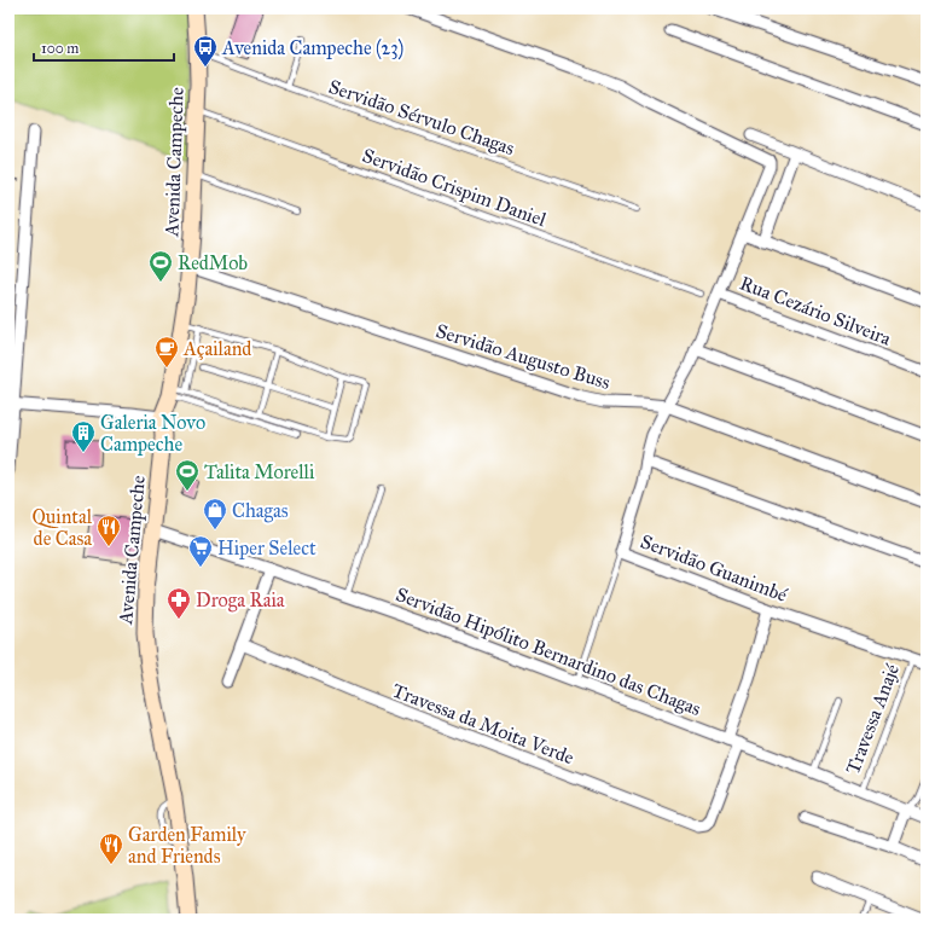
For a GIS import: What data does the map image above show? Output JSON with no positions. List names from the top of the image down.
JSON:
{
  "streets": {
    "main road": ["Avenida Campeche"],
    "street": [
      "Rua Cezário Silveira",
      "Servidão Augusto Buss",
      "Servidão Guanimbé",
      "Servidão Hipólito Bernardino das Chagas",
      "Travessa da Moita Verde"
    ],
    "lane": ["Servidão Sérvulo Chagas", "Servidão Crispim Daniel", "Travessa Anajé"]
  },
  "crossings": [
    ["Servidão Sérvulo Chagas", "Avenida Campeche"],
    ["Avenida Campeche", "Servidão Crispim Daniel"],
    ["Avenida Campeche", "Servidão Augusto Buss"],
    ["Avenida Campeche", "Servidão Hipólito Bernardino das Chagas"],
    ["Rua Cezário Silveira", "Servidão Guanimbé"],
    ["Servidão Augusto Buss", "Servidão Guanimbé"],
    ["Servidão Guanimbé", "Travessa Anajé"],
    ["Servidão Hipólito Bernardino das Chagas", "Travessa Anajé"],
    ["Servidão Hipólito Bernardino das Chagas", "Travessa da Moita Verde"]
  ],
  "places": {
    "bus stop": ["Avenida Campeche (23)"],
    "sports": ["RedMob", "Talita Morelli"],
    "cafe": ["Açailand"],
    "building": ["Galeria Novo Campeche"],
    "shop": ["Chagas"],
    "restaurant": ["Quintal de Casa", "Garden Family and Friends"],
    "supermarket": ["Hiper Select"],
    "pharmacy": ["Droga Raia"]
  },
  "scale_bar": "100 m"
}
